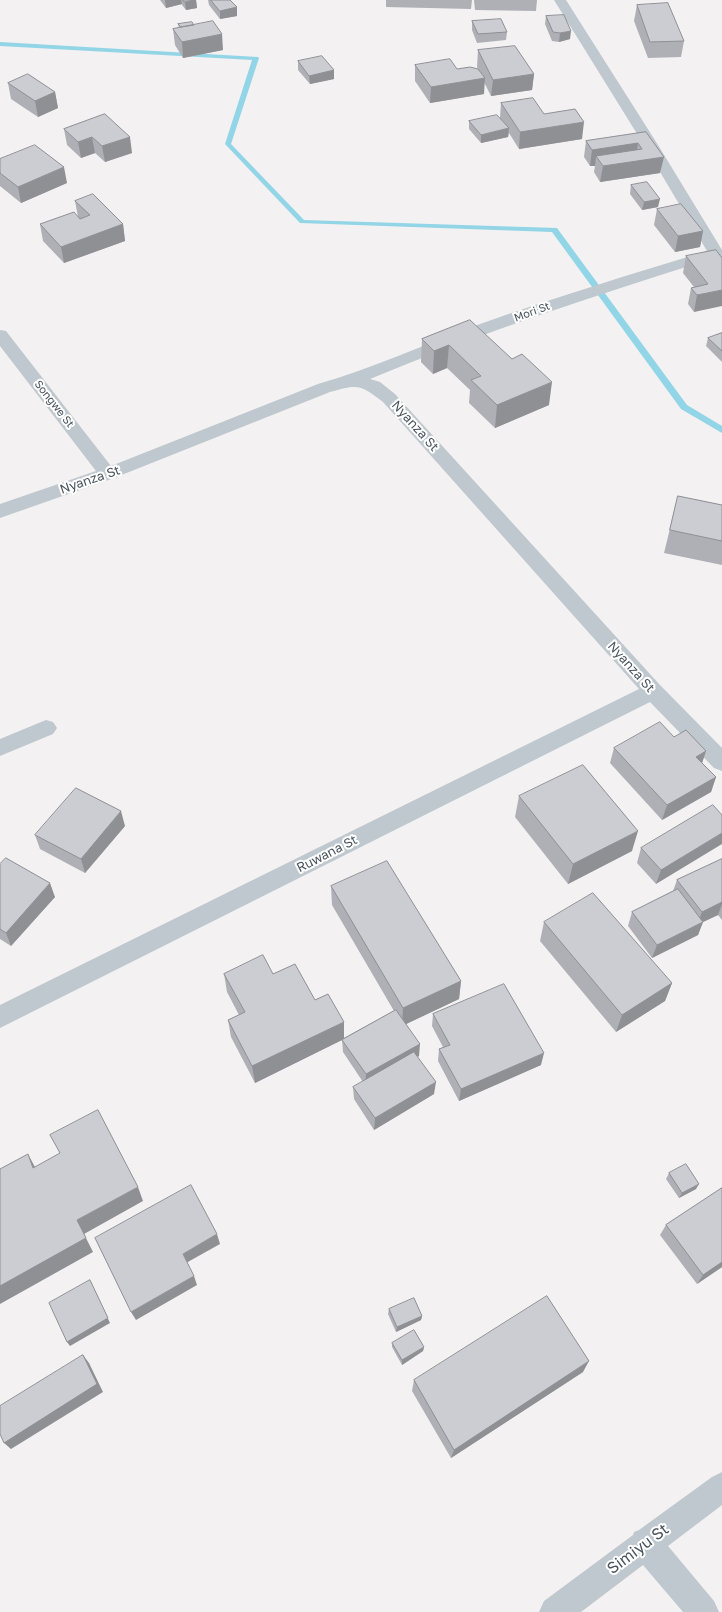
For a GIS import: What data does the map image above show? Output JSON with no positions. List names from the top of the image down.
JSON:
{
  "streets": {
    "street": [
      "Mori St",
      "Songwe St",
      "Nyanza St",
      "Ruwana St",
      "Simiyu St"
    ]
  },
  "crossings": [
    ["Mori St", "Nyanza St"],
    ["Songwe St", "Nyanza St"],
    ["Nyanza St", "Ruwana St"]
  ]
}
